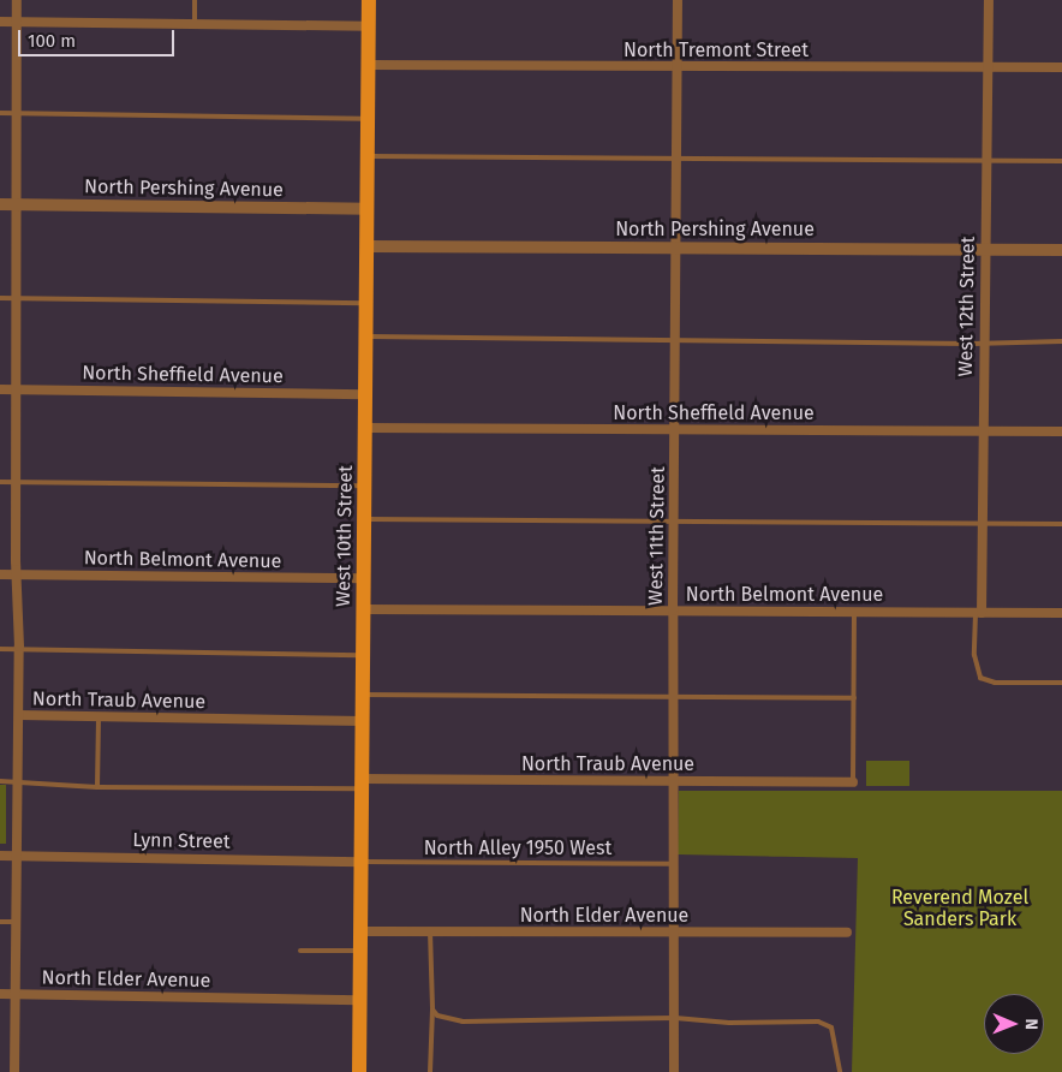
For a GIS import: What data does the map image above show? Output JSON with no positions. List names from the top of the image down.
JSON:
{
  "streets": {
    "main road": ["West 10th Street"],
    "street": [
      "North Tremont Street",
      "North Pershing Avenue",
      "West 12th Street",
      "North Sheffield Avenue",
      "West 11th Street",
      "North Belmont Avenue",
      "North Traub Avenue",
      "Lynn Street",
      "North Elder Avenue"
    ],
    "lane": ["North Alley 1950 West"]
  },
  "crossings": [
    ["North Tremont Street", "West 12th Street"],
    ["North Tremont Street", "West 10th Street"],
    ["North Tremont Street", "West 11th Street"],
    ["North Pershing Avenue", "West 12th Street"],
    ["North Pershing Avenue", "West 10th Street"],
    ["North Pershing Avenue", "West 11th Street"],
    ["West 12th Street", "North Sheffield Avenue"],
    ["West 12th Street", "North Belmont Avenue"],
    ["North Sheffield Avenue", "West 10th Street"],
    ["North Sheffield Avenue", "West 11th Street"],
    ["West 10th Street", "North Belmont Avenue"],
    ["West 10th Street", "North Traub Avenue"],
    ["West 10th Street", "Lynn Street"],
    ["West 10th Street", "North Alley 1950 West"],
    ["West 10th Street", "North Elder Avenue"],
    ["West 11th Street", "North Belmont Avenue"],
    ["West 11th Street", "North Traub Avenue"],
    ["West 11th Street", "North Alley 1950 West"],
    ["West 11th Street", "North Elder Avenue"],
    ["Lynn Street", "North Alley 1950 West"]
  ],
  "parks": ["Reverend Mozel Sanders Park"],
  "scale_bar": "100 m",
  "north": "right"
}
